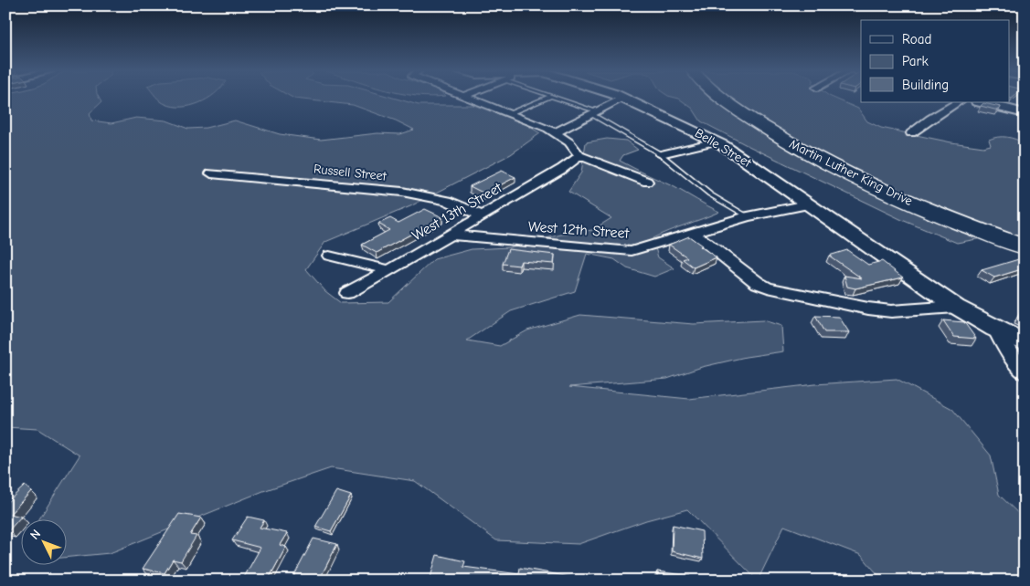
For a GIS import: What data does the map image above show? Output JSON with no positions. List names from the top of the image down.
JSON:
{
  "streets": {
    "highway": ["Martin Luther King Drive"],
    "street": [
      "Belle Street",
      "Russell Street",
      "West 13th Street",
      "West 12th Street"
    ]
  },
  "crossings": [
    ["Belle Street", "West 12th Street"],
    ["Russell Street", "West 13th Street"],
    ["West 13th Street", "West 12th Street"]
  ],
  "legend": ["Road", "Park", "Building"],
  "north": "top left"
}
